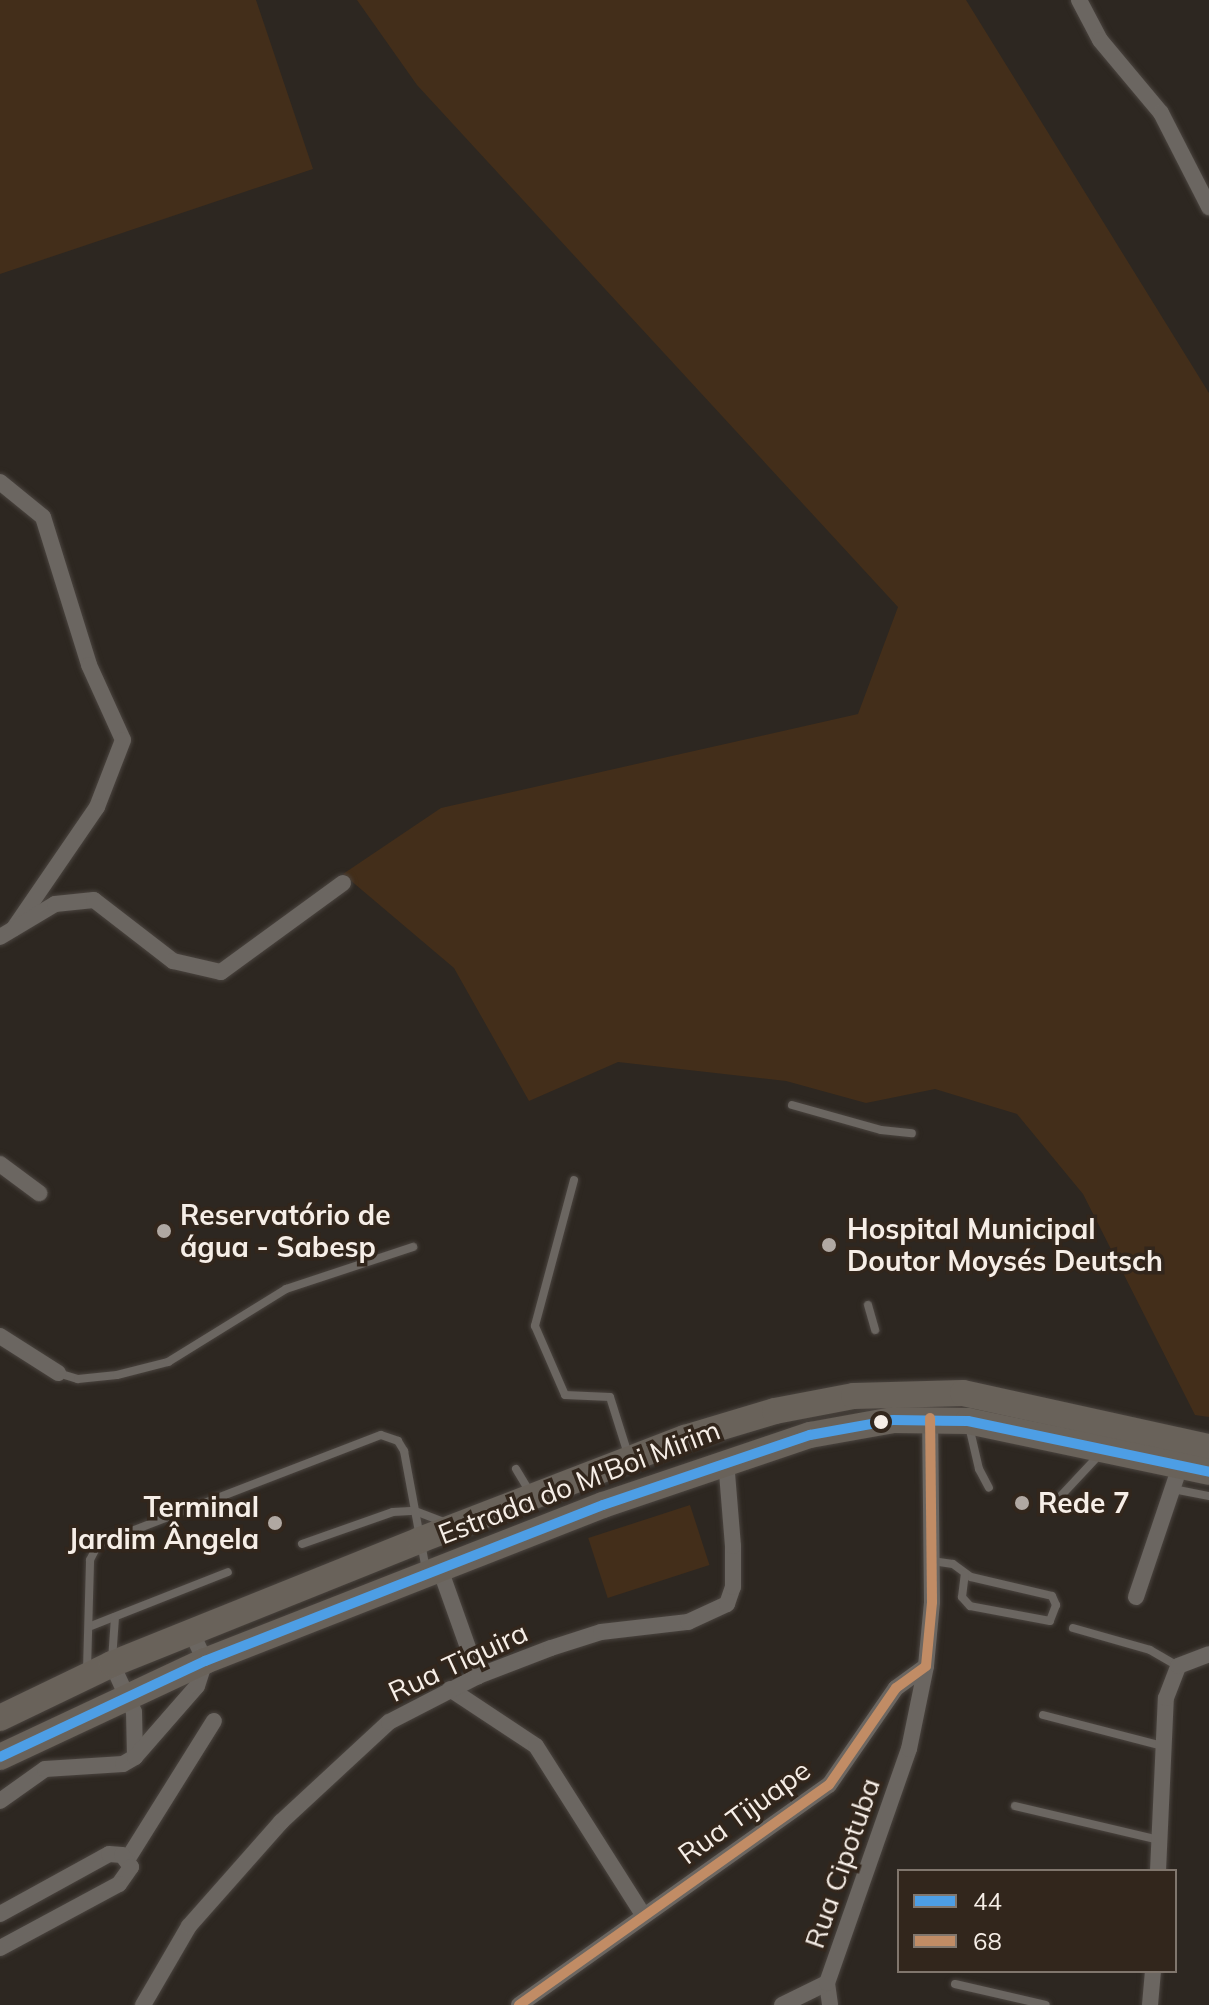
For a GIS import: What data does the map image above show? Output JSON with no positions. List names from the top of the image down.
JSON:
{
  "streets": {
    "main road": ["Estrada do M'Boi Mirim"],
    "street": ["Rua Tiquira", "Rua Tijuape", "Rua Cipotuba"]
  },
  "crossings": [
    ["Estrada do M'Boi Mirim", "Rua Tiquira"],
    ["Rua Tijuape", "Rua Cipotuba"]
  ],
  "places": [
    "Reservatório de água - Sabesp",
    "Hospital Municipal Doutor Moysés Deutsch",
    "Rede 7",
    "Terminal Jardim Ângela"
  ],
  "lines": ["transit line 68", "transit line 44"],
  "legend": ["44", "68"]
}
